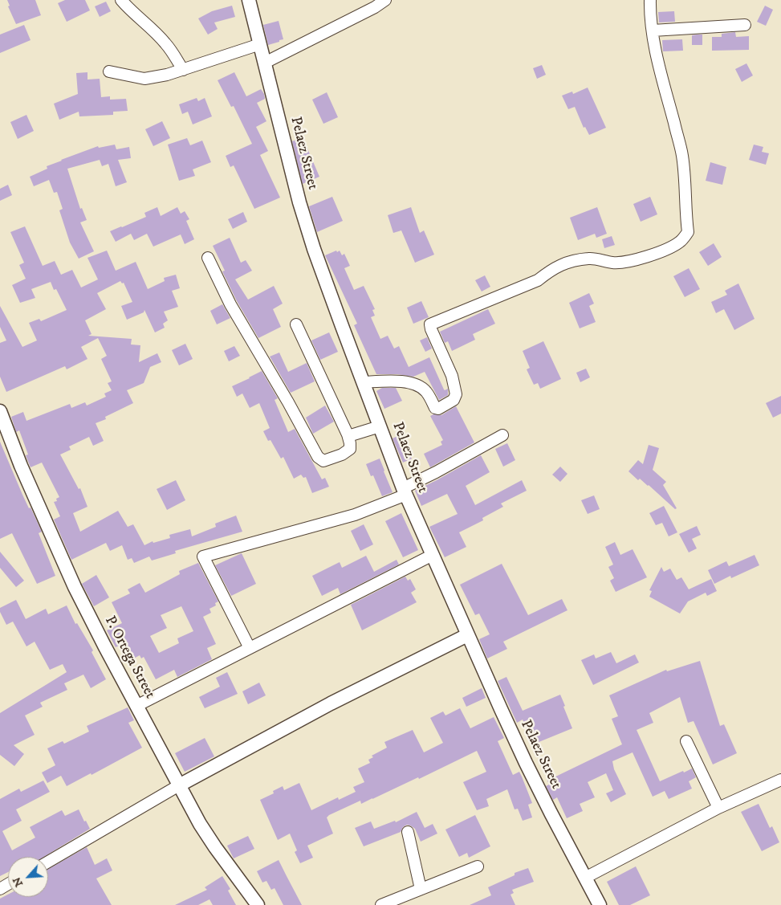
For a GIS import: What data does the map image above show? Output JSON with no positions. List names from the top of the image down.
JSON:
{
  "streets": {
    "street": ["Pelaez Street", "P. Ortega Street"]
  },
  "north": "bottom left"
}
